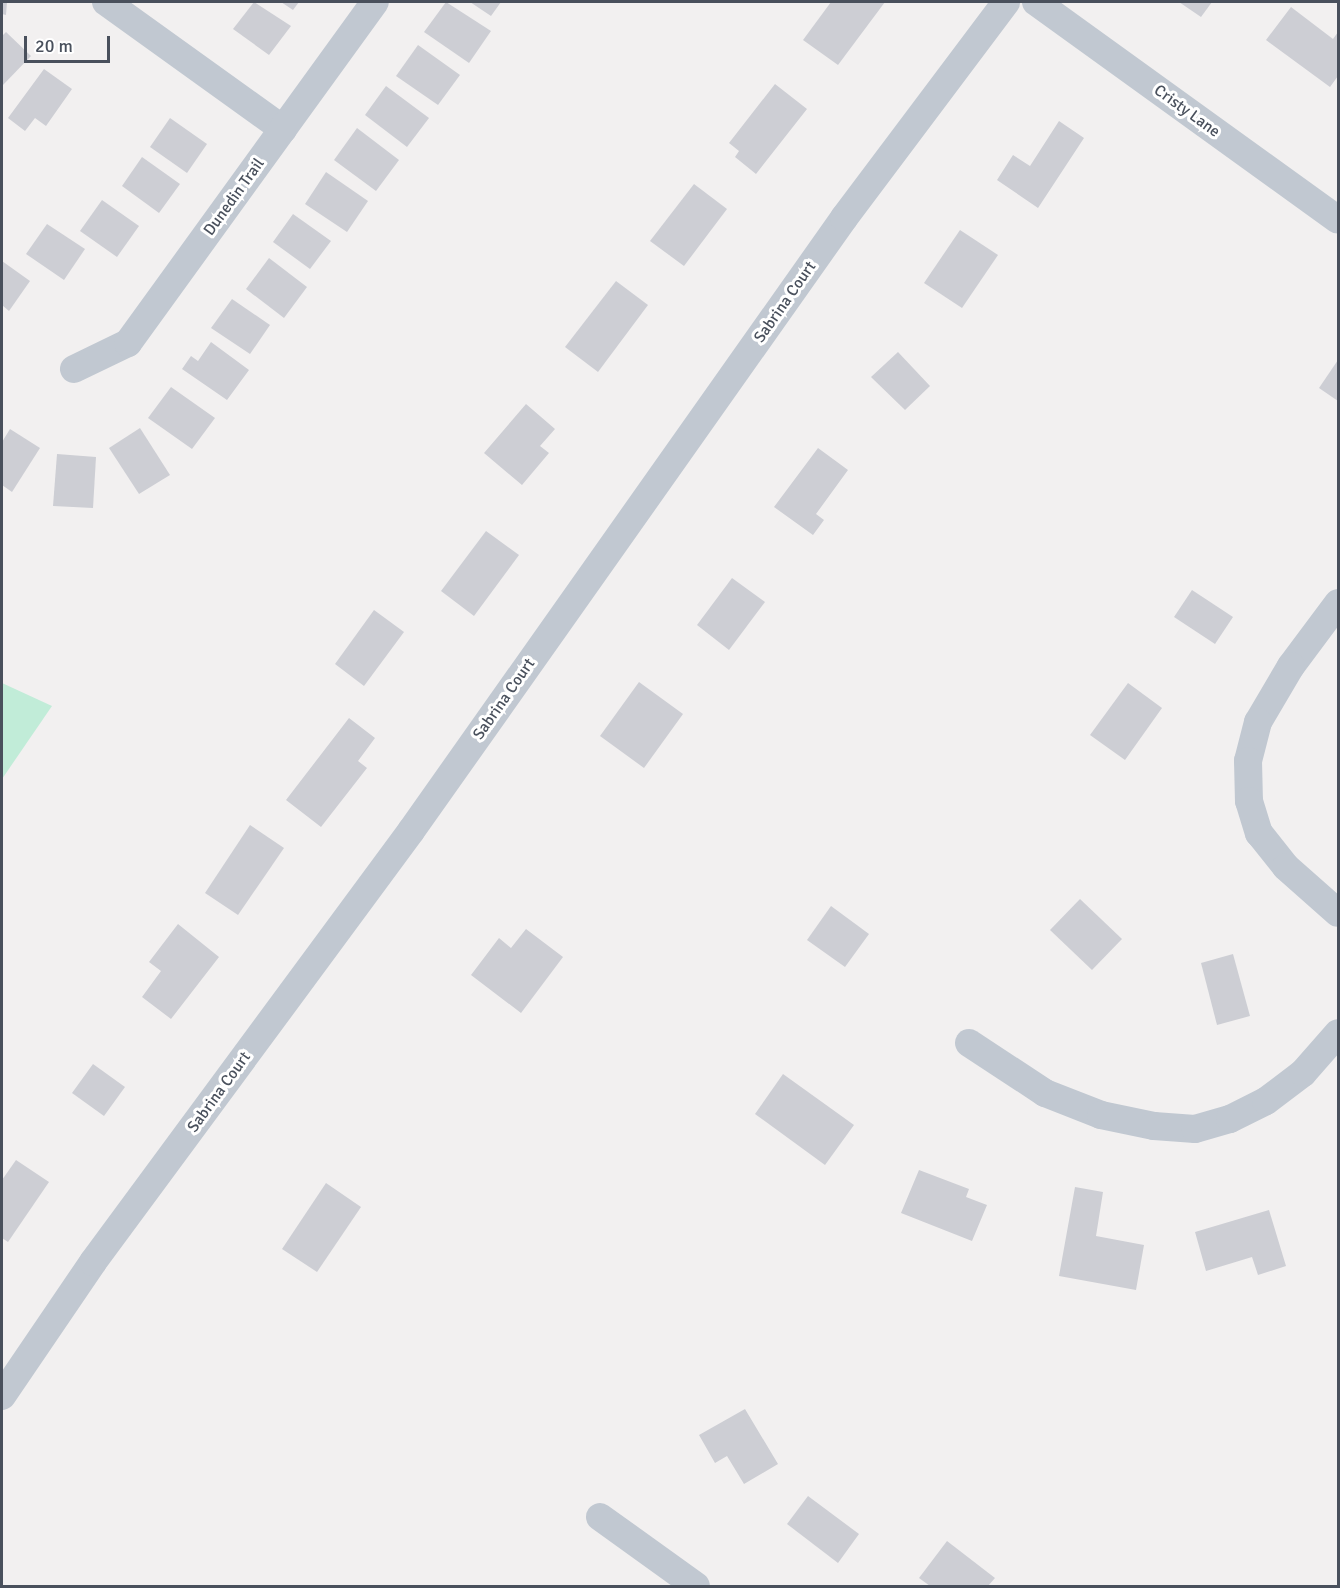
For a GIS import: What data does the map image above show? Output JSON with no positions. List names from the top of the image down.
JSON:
{
  "streets": {
    "street": ["Cristy Lane", "Dunedin Trail", "Sabrina Court"]
  },
  "scale_bar": "20 m"
}
